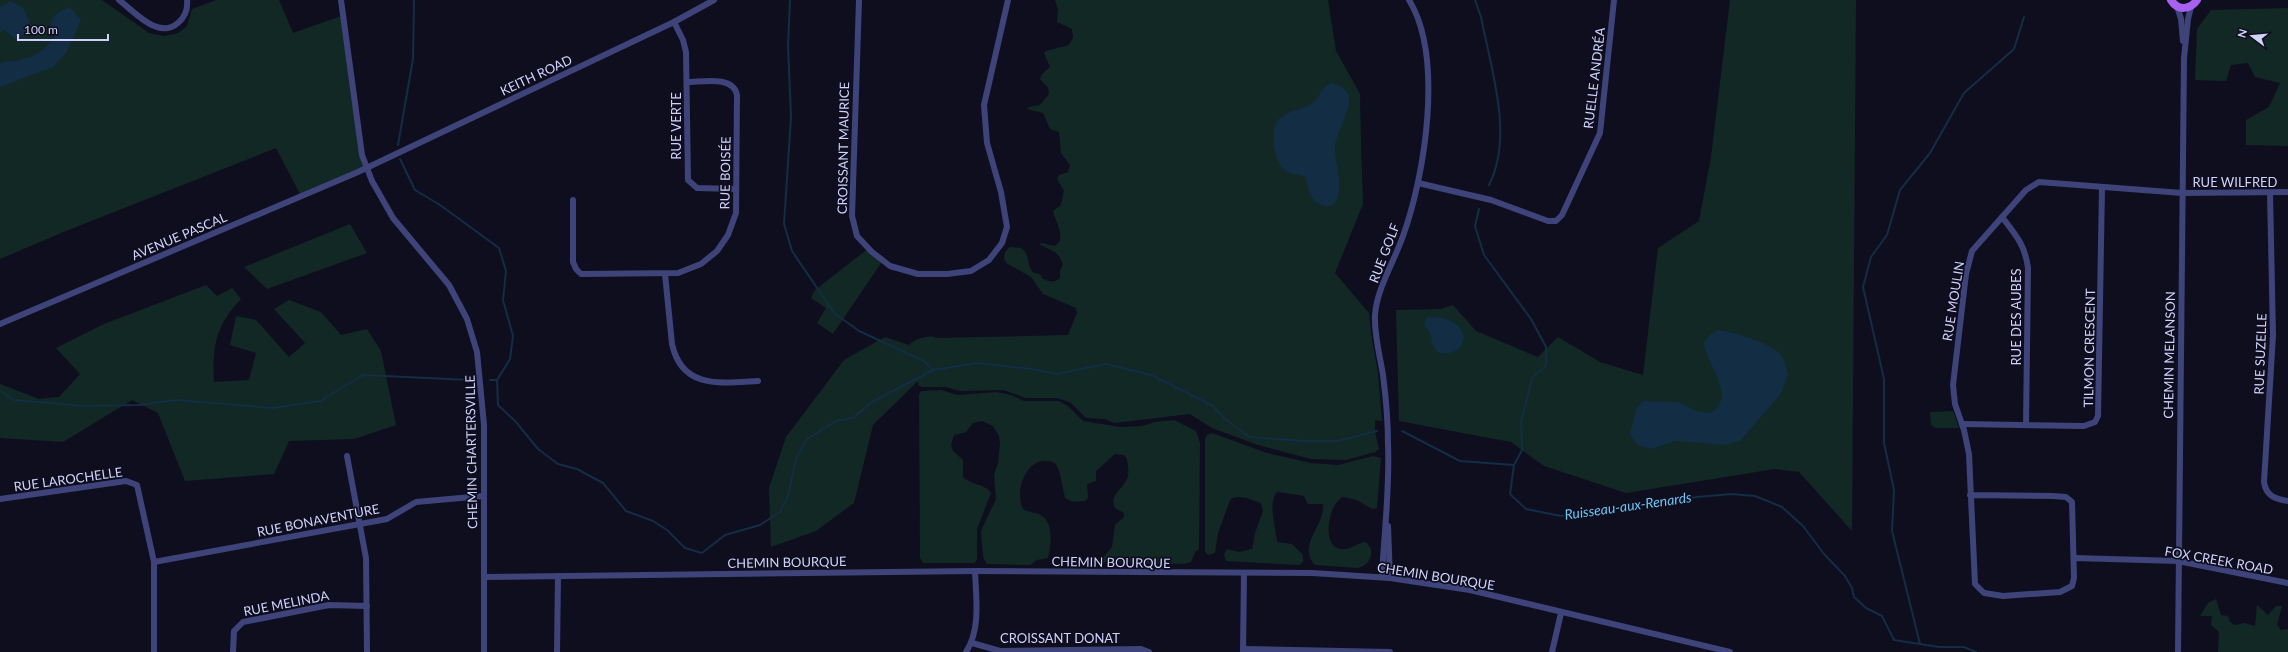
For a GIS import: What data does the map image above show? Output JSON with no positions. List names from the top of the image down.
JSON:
{
  "streets": {
    "street": [
      "KEITH ROAD",
      "RUELLE ANDRÉA",
      "RUE VERTE",
      "CROISSANT MAURICE",
      "RUE BOISÉE",
      "RUE WILFRED",
      "AVENUE PASCAL",
      "RUE GOLF",
      "RUE MOULIN",
      "RUE DES AUBES",
      "TILMON CRESCENT",
      "RUE SUZELLE",
      "CHEMIN MELANSON",
      "CHEMIN CHARTERSVILLE",
      "RUE LAROCHELLE",
      "RUE BONAVENTURE",
      "FOX CREEK ROAD",
      "CHEMIN BOURQUE",
      "RUE MELINDA",
      "CROISSANT DONAT"
    ]
  },
  "crossings": [
    ["KEITH ROAD", "RUE VERTE"],
    ["KEITH ROAD", "AVENUE PASCAL"],
    ["KEITH ROAD", "CHEMIN CHARTERSVILLE"],
    ["RUELLE ANDRÉA", "RUE GOLF"],
    ["RUE VERTE", "RUE BOISÉE"],
    ["RUE WILFRED", "RUE MOULIN"],
    ["RUE WILFRED", "RUE SUZELLE"],
    ["RUE WILFRED", "CHEMIN MELANSON"],
    ["AVENUE PASCAL", "CHEMIN CHARTERSVILLE"],
    ["RUE GOLF", "CHEMIN BOURQUE"],
    ["RUE MOULIN", "RUE DES AUBES"],
    ["RUE MOULIN", "TILMON CRESCENT"],
    ["RUE MOULIN", "CHEMIN MELANSON"],
    ["RUE MOULIN", "FOX CREEK ROAD"],
    ["RUE DES AUBES", "TILMON CRESCENT"],
    ["CHEMIN MELANSON", "FOX CREEK ROAD"],
    ["CHEMIN CHARTERSVILLE", "RUE BONAVENTURE"],
    ["CHEMIN CHARTERSVILLE", "CHEMIN BOURQUE"],
    ["RUE LAROCHELLE", "RUE BONAVENTURE"]
  ],
  "water": ["Ruisseau-aux-Renards"],
  "scale_bar": "100 m",
  "north": "left"
}
